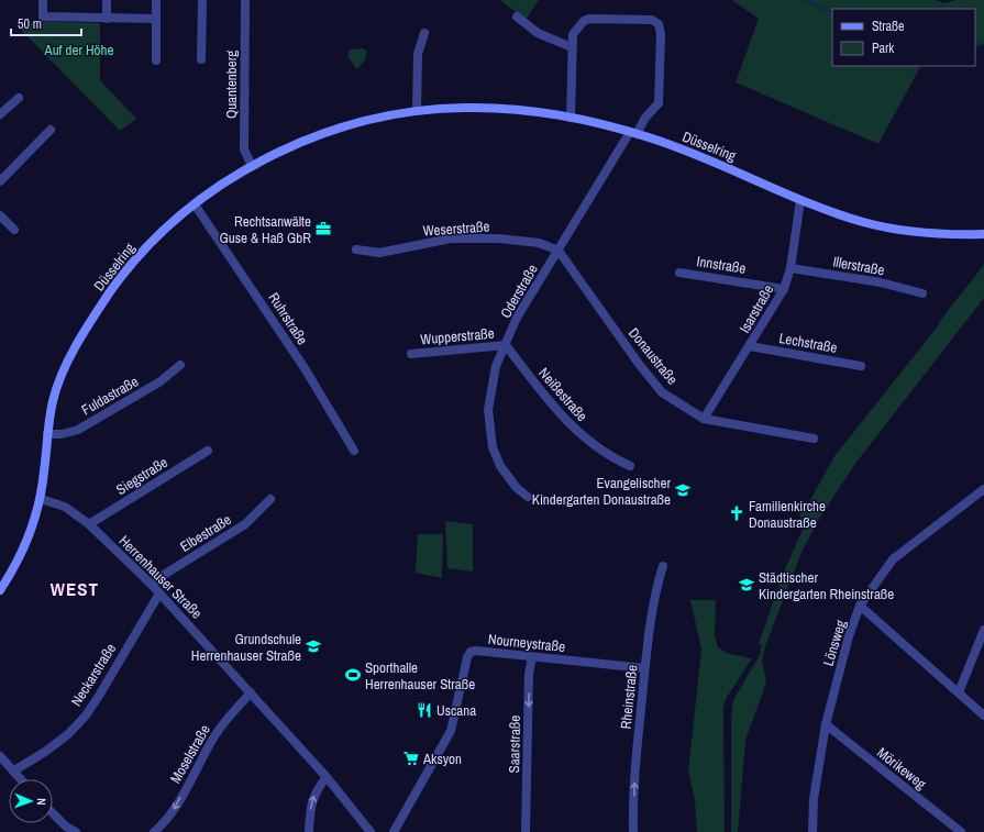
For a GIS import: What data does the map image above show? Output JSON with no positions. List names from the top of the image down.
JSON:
{
  "streets": {
    "street": [
      "Quantenberg",
      "Düsselring",
      "Weserstraße",
      "Innstraße",
      "Illerstraße",
      "Oderstraße",
      "Isarstraße",
      "Ruhrstraße",
      "Wupperstraße",
      "Lechstraße",
      "Donaustraße",
      "Neißestraße",
      "Fuldastraße",
      "Siegstraße",
      "Elbestraße",
      "Herrenhauser Straße",
      "Nourneystraße",
      "Lönsweg",
      "Neckarstraße",
      "Rheinstraße",
      "Saarstraße",
      "Moselstraße",
      "Mörikeweg"
    ]
  },
  "crossings": [
    ["Quantenberg", "Düsselring"],
    ["Düsselring", "Oderstraße"],
    ["Düsselring", "Isarstraße"],
    ["Düsselring", "Ruhrstraße"],
    ["Düsselring", "Fuldastraße"],
    ["Düsselring", "Herrenhauser Straße"],
    ["Weserstraße", "Oderstraße"],
    ["Weserstraße", "Donaustraße"],
    ["Innstraße", "Isarstraße"],
    ["Illerstraße", "Isarstraße"],
    ["Oderstraße", "Wupperstraße"],
    ["Oderstraße", "Donaustraße"],
    ["Oderstraße", "Neißestraße"],
    ["Isarstraße", "Lechstraße"],
    ["Isarstraße", "Donaustraße"],
    ["Wupperstraße", "Neißestraße"],
    ["Siegstraße", "Herrenhauser Straße"],
    ["Elbestraße", "Herrenhauser Straße"],
    ["Herrenhauser Straße", "Neckarstraße"],
    ["Herrenhauser Straße", "Moselstraße"],
    ["Nourneystraße", "Rheinstraße"],
    ["Nourneystraße", "Saarstraße"],
    ["Lönsweg", "Mörikeweg"]
  ],
  "one_way": ["Rheinstraße", "Saarstraße", "Moselstraße"],
  "districts": ["WEST"],
  "parks": ["Auf der Höhe"],
  "places": {
    "office": ["Rechtsanwälte Guse & Haß GbR"],
    "school or university": ["Evangelischer Kindergarten Donaustraße", "Städtischer Kindergarten Rheinstraße", "Grundschule Herrenhauser Straße"],
    "church": ["Familienkirche Donaustraße"],
    "sports": ["Sporthalle Herrenhauser Straße"],
    "restaurant": ["Uscana"],
    "supermarket": ["Aksyon"]
  },
  "legend": ["Straße", "Park"],
  "scale_bar": "50 m",
  "north": "right"
}
